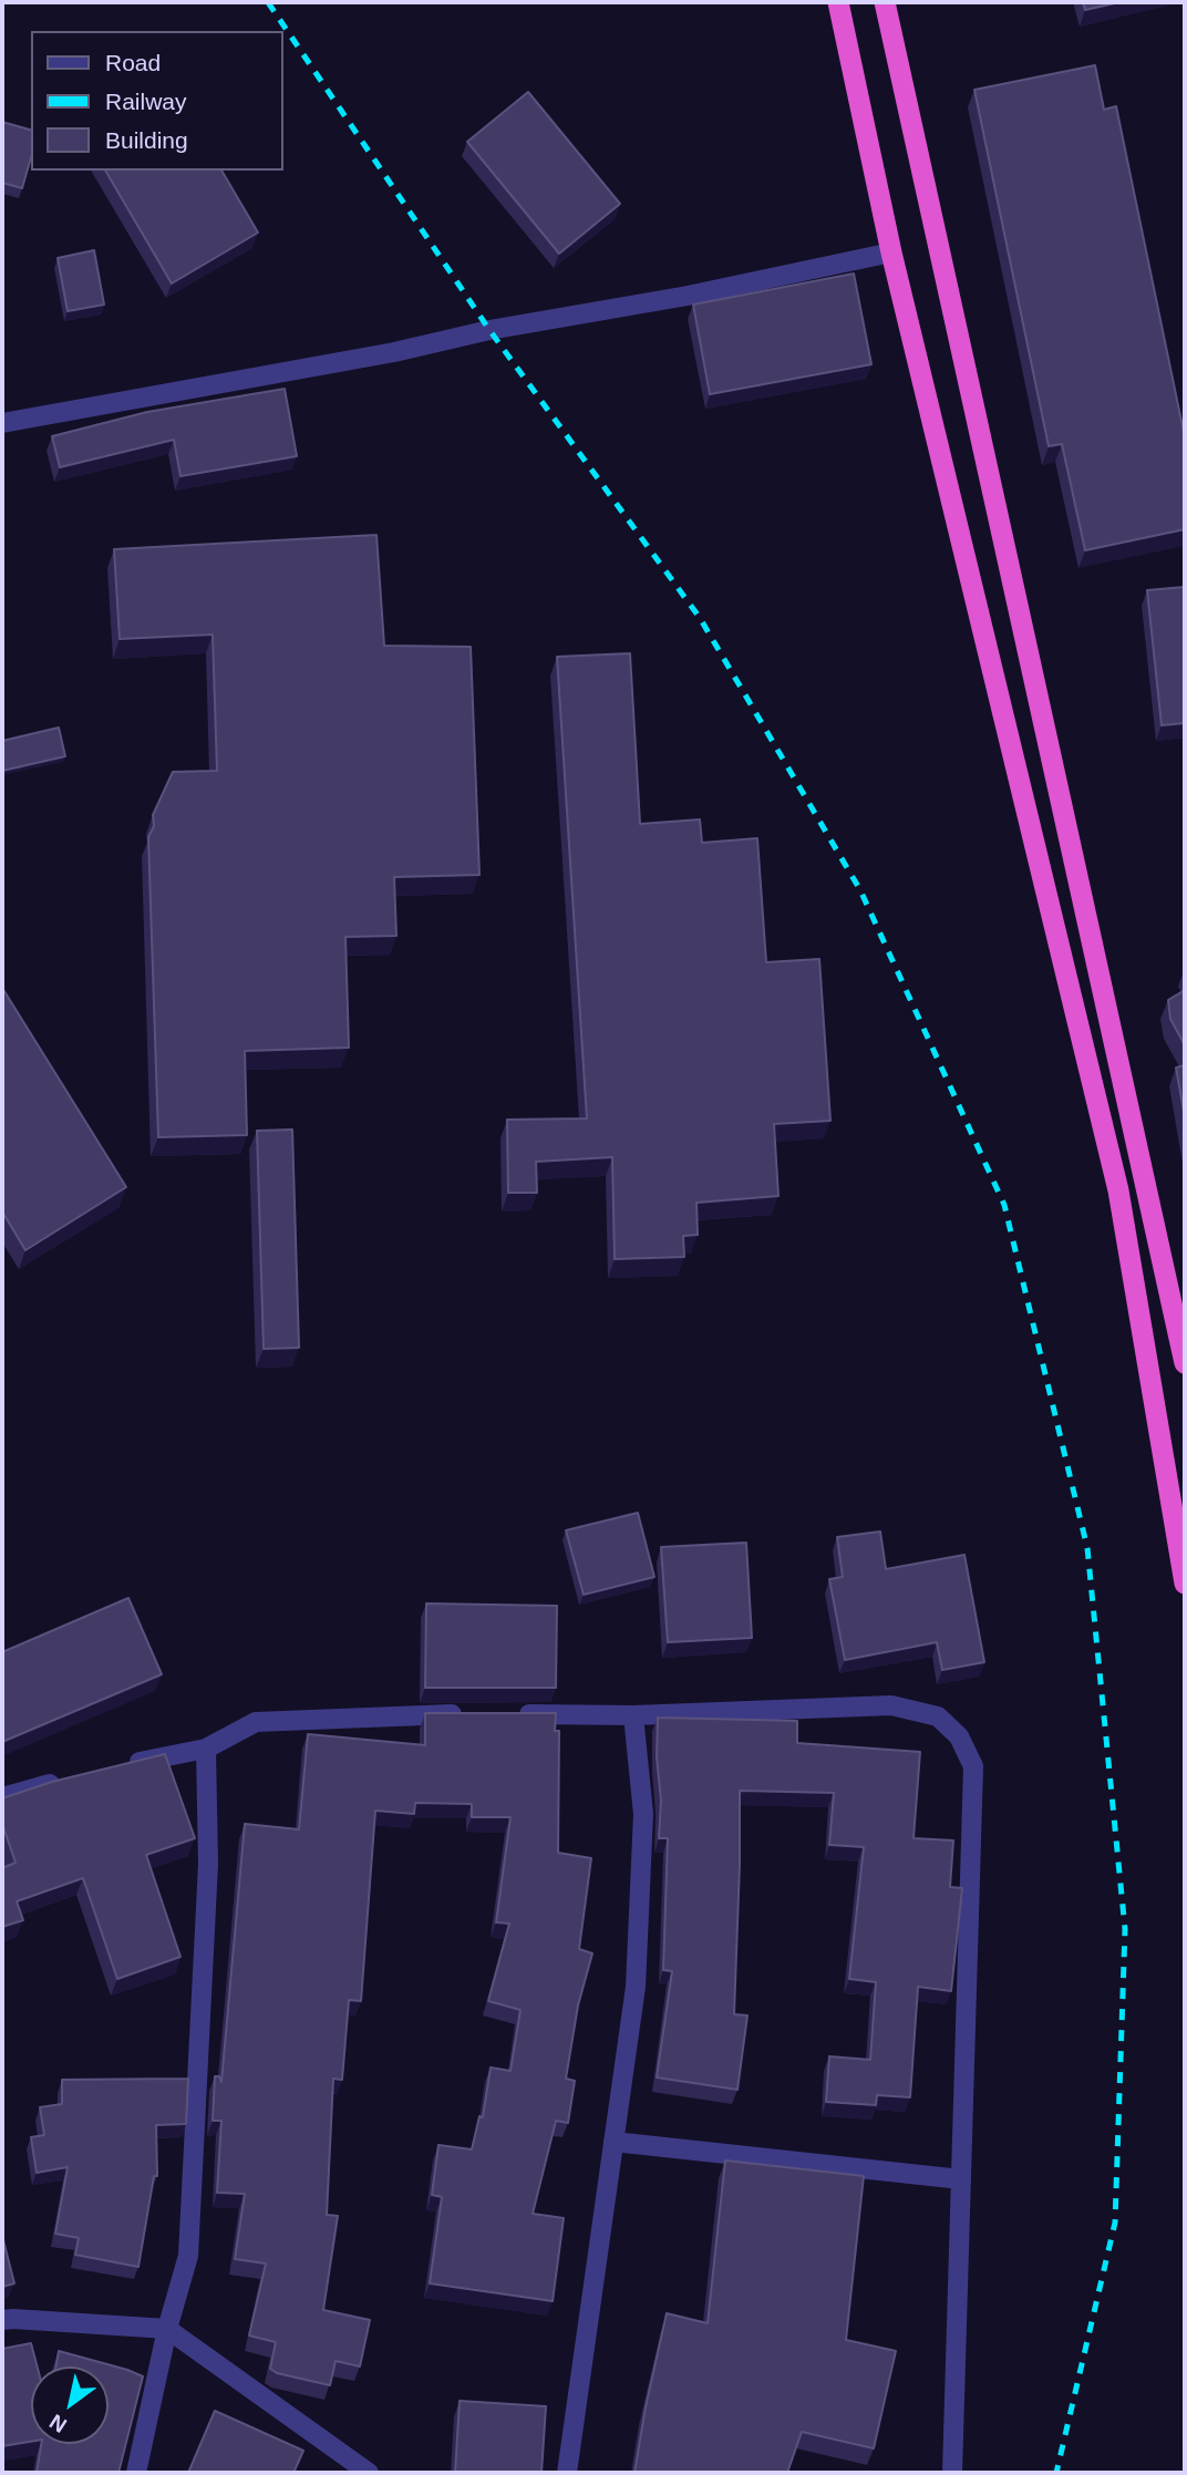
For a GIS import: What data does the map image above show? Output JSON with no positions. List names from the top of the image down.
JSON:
{
  "legend": ["Road", "Railway", "Building"],
  "north": "bottom left"
}
